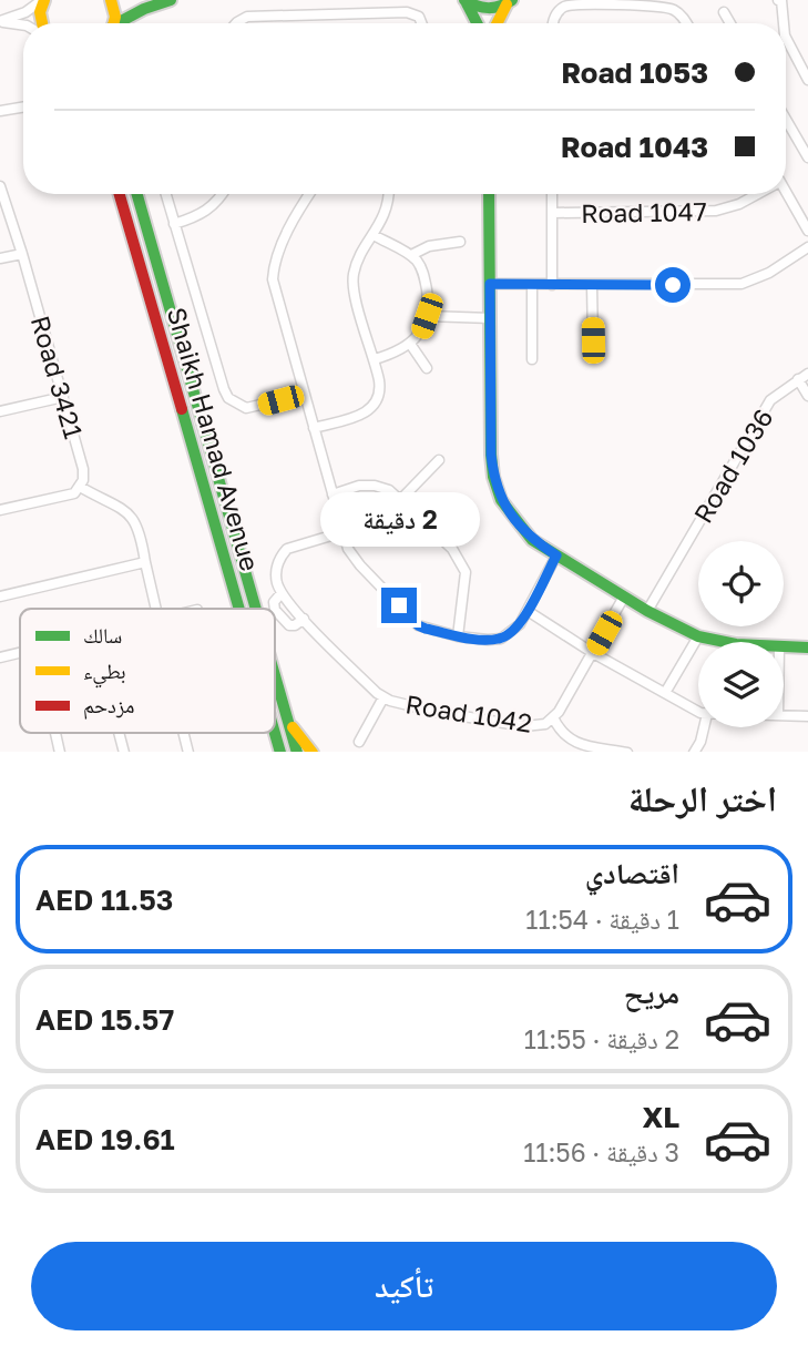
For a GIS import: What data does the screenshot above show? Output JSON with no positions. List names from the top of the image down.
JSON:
{
  "streets": {
    "main road": ["Shaikh Hamad Avenue"],
    "street": [
      "Road 1047",
      "Road 3421",
      "Road 1036",
      "Road 1042"
    ]
  },
  "legend": ["سالك", "بطيء", "مزدحم"],
  "page": {
    "banner": ["Road 1053", "Road 1043"],
    "bubble": "2 دقيقة",
    "heading": "اختر الرحلة",
    "list": [
      {
        "name": "اقتصادي",
        "note": "1 دقيقة · 11:54",
        "value": "AED 11.53"
      },
      {
        "name": "مريح",
        "note": "2 دقيقة · 11:55",
        "value": "AED 15.57"
      },
      {
        "name": "XL",
        "note": "3 دقيقة · 11:56",
        "value": "AED 19.61"
      }
    ],
    "buttons": "تأكيد"
  }
}
